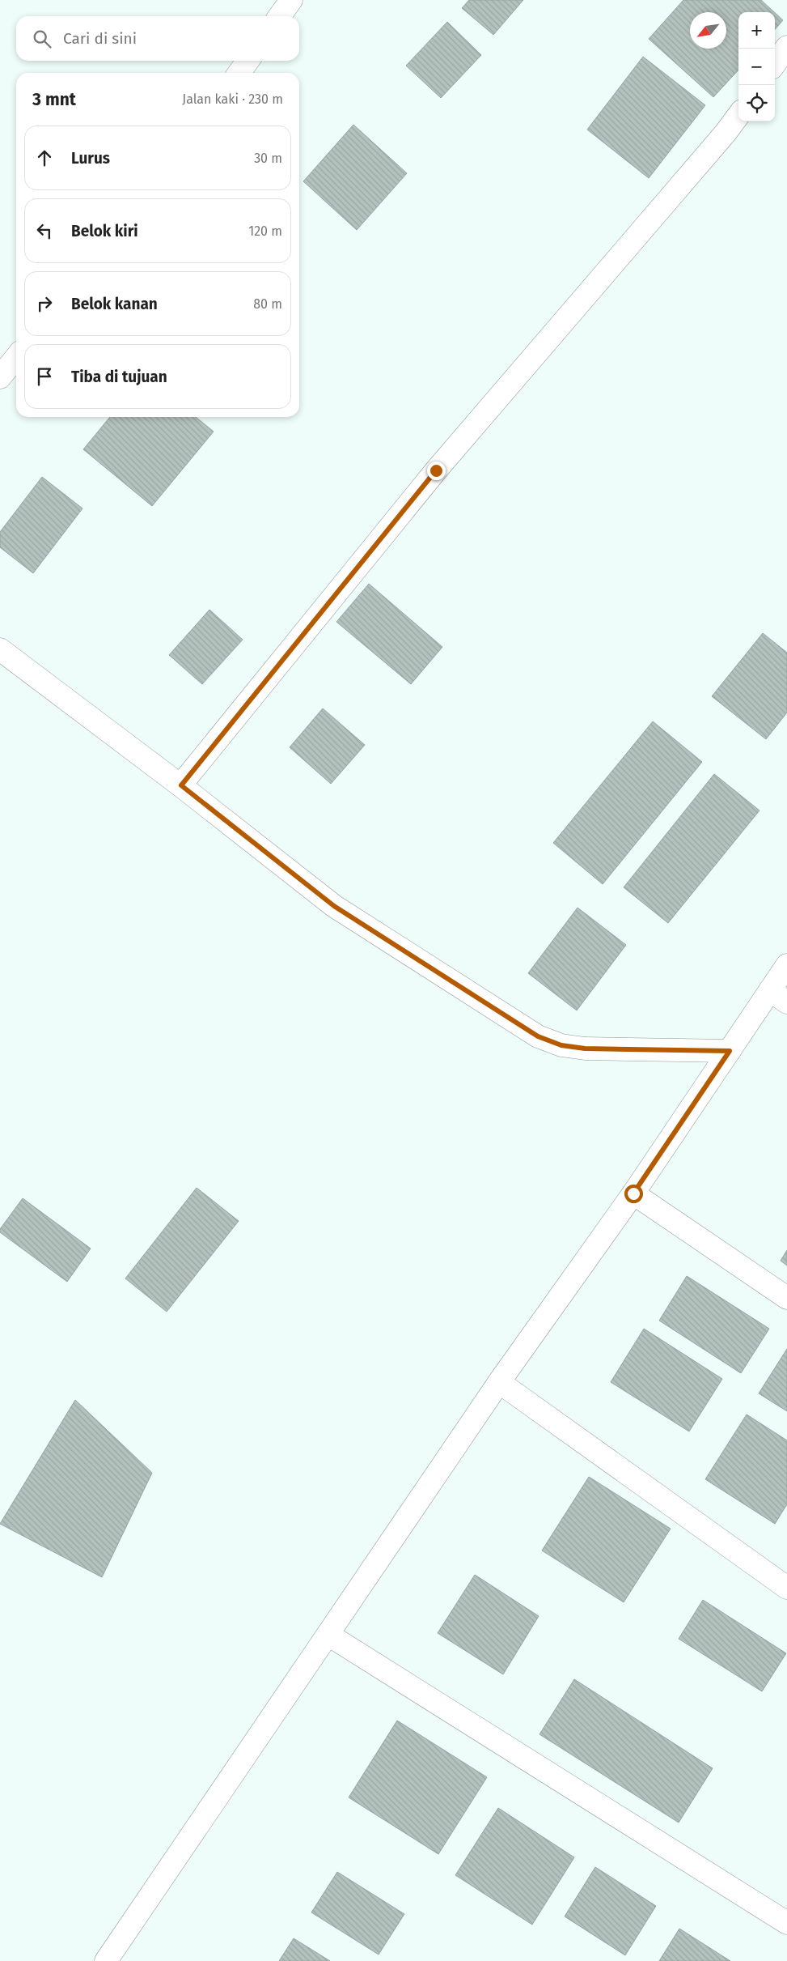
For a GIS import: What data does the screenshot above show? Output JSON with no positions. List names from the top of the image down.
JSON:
{
  "north": "bottom left",
  "page": {
    "map_buttons": ["+", "−"],
    "search": "Cari di sini",
    "heading": ["3 mnt", "Jalan kaki · 230 m"],
    "list": [
      ["Lurus", "30 m"],
      ["Belok kiri", "120 m"],
      ["Belok kanan", "80 m"],
      "Tiba di tujuan"
    ]
  }
}
